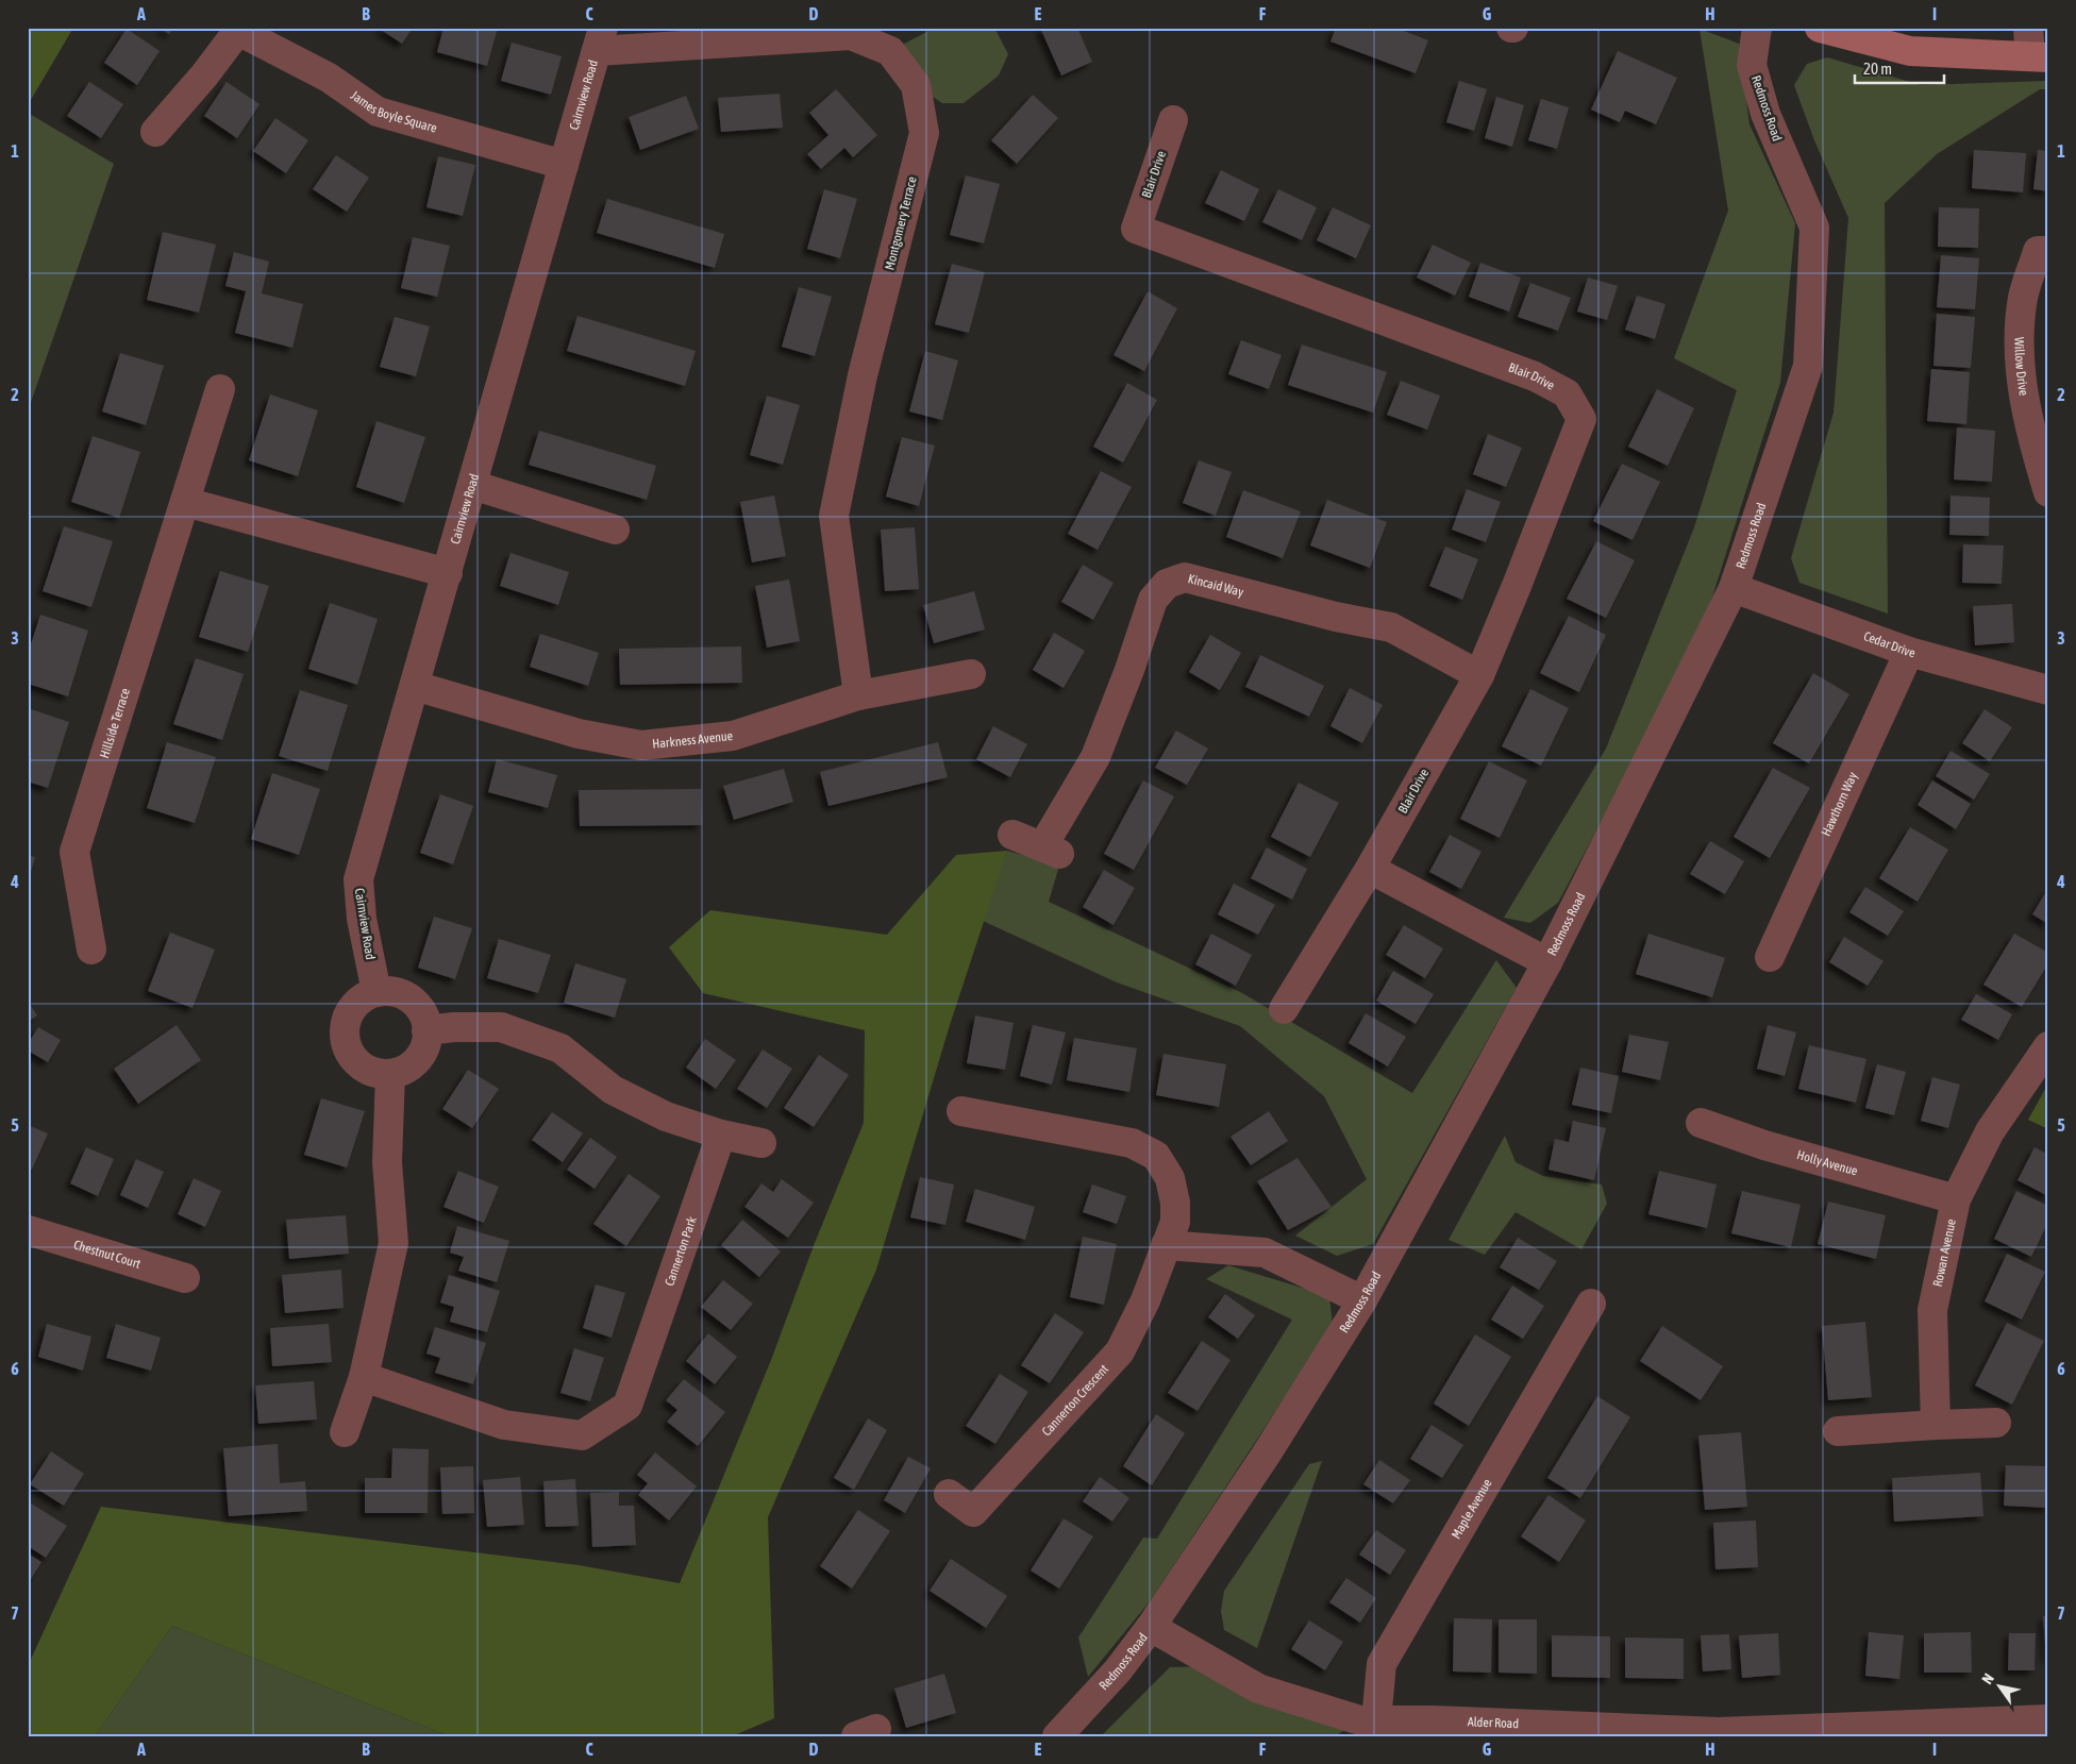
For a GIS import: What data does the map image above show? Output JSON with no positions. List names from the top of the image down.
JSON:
{
  "streets": {
    "street": [
      "Cairnview Road",
      "Redmoss Road",
      "James Boyle Square",
      "Blair Drive",
      "Montgomery Terrace",
      "Willow Drive",
      "Kincaid Way",
      "Cedar Drive",
      "Hillside Terrace",
      "Harkness Avenue",
      "Hawthorn Way",
      "Holly Avenue",
      "Cannerton Park",
      "Rowan Avenue",
      "Chestnut Court",
      "Cannerton Crescent",
      "Maple Avenue",
      "Alder Road"
    ]
  },
  "crossings": [
    ["Cairnview Road", "James Boyle Square"],
    ["Cairnview Road", "Montgomery Terrace"],
    ["Cairnview Road", "Harkness Avenue"],
    ["Redmoss Road", "Cedar Drive"],
    ["Redmoss Road", "Alder Road"],
    ["Blair Drive", "Kincaid Way"],
    ["Montgomery Terrace", "Harkness Avenue"],
    ["Cedar Drive", "Hawthorn Way"],
    ["Holly Avenue", "Rowan Avenue"],
    ["Maple Avenue", "Alder Road"]
  ],
  "scale_bar": "20 m",
  "north": "top left",
  "grid": {
    "columns": [
      "A",
      "B",
      "C",
      "D",
      "E",
      "F",
      "G",
      "H",
      "I"
    ],
    "rows": [
      "1",
      "2",
      "3",
      "4",
      "5",
      "6",
      "7"
    ]
  }
}
